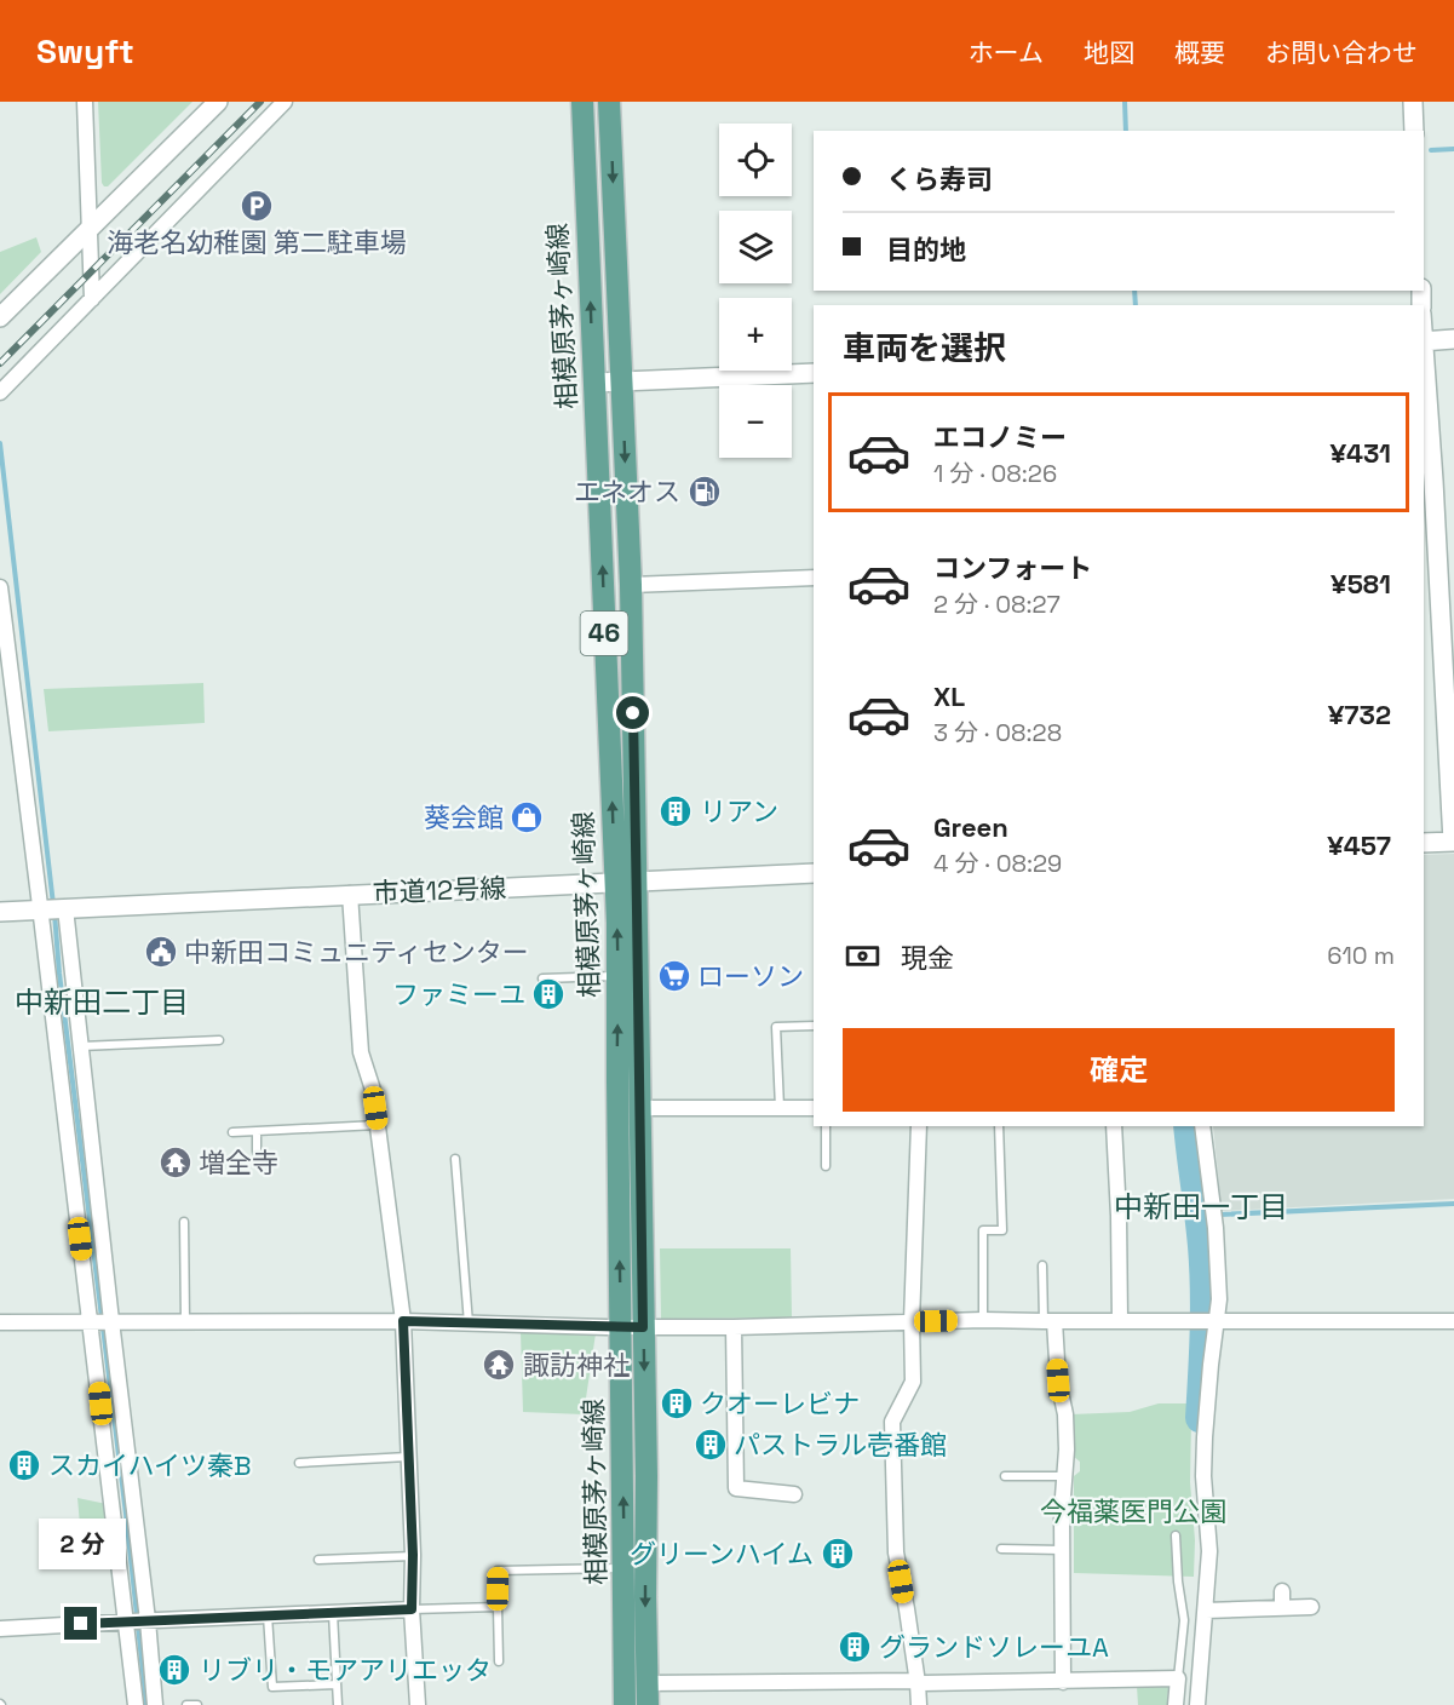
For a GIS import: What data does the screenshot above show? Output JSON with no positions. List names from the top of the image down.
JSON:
{
  "streets": {
    "main road": ["相模原茅ヶ崎線", "46"],
    "street": ["市道12号線"]
  },
  "crossings": [
    ["相模原茅ヶ崎線", "市道12号線"]
  ],
  "districts": ["中新田二丁目", "中新田一丁目"],
  "parks": ["今福薬医門公園"],
  "places": {
    "parking": ["海老名幼稚園 第二駐車場"],
    "fuel station": ["エネオス"],
    "building": [
      "リアン",
      "ファミーユ",
      "クオーレビナ",
      "パストラル壱番館",
      "スカイハイツ秦B",
      "グリーンハイム",
      "グランドソレーユA",
      "リブリ・モアアリエッタ"
    ],
    "shop": ["葵会館"],
    "public building": ["中新田コミュニティセンター"],
    "supermarket": ["ローソン"],
    "temple": ["増全寺", "諏訪神社"]
  },
  "page": {
    "header": "Swyft",
    "nav": [
      "ホーム",
      "地図",
      "概要",
      "お問い合わせ"
    ],
    "map_buttons": ["+", "−"],
    "banner": ["くら寿司", "目的地"],
    "heading": "車両を選択",
    "list": [
      {
        "name": "エコノミー",
        "note": "1 分 · 08:26",
        "value": "¥431"
      },
      {
        "name": "コンフォート",
        "note": "2 分 · 08:27",
        "value": "¥581"
      },
      {
        "name": "XL",
        "note": "3 分 · 08:28",
        "value": "¥732"
      },
      {
        "name": "Green",
        "note": "4 分 · 08:29",
        "value": "¥457"
      }
    ],
    "pay": ["現金", "610 m"],
    "buttons": "確定",
    "bubble": "2 分"
  }
}
